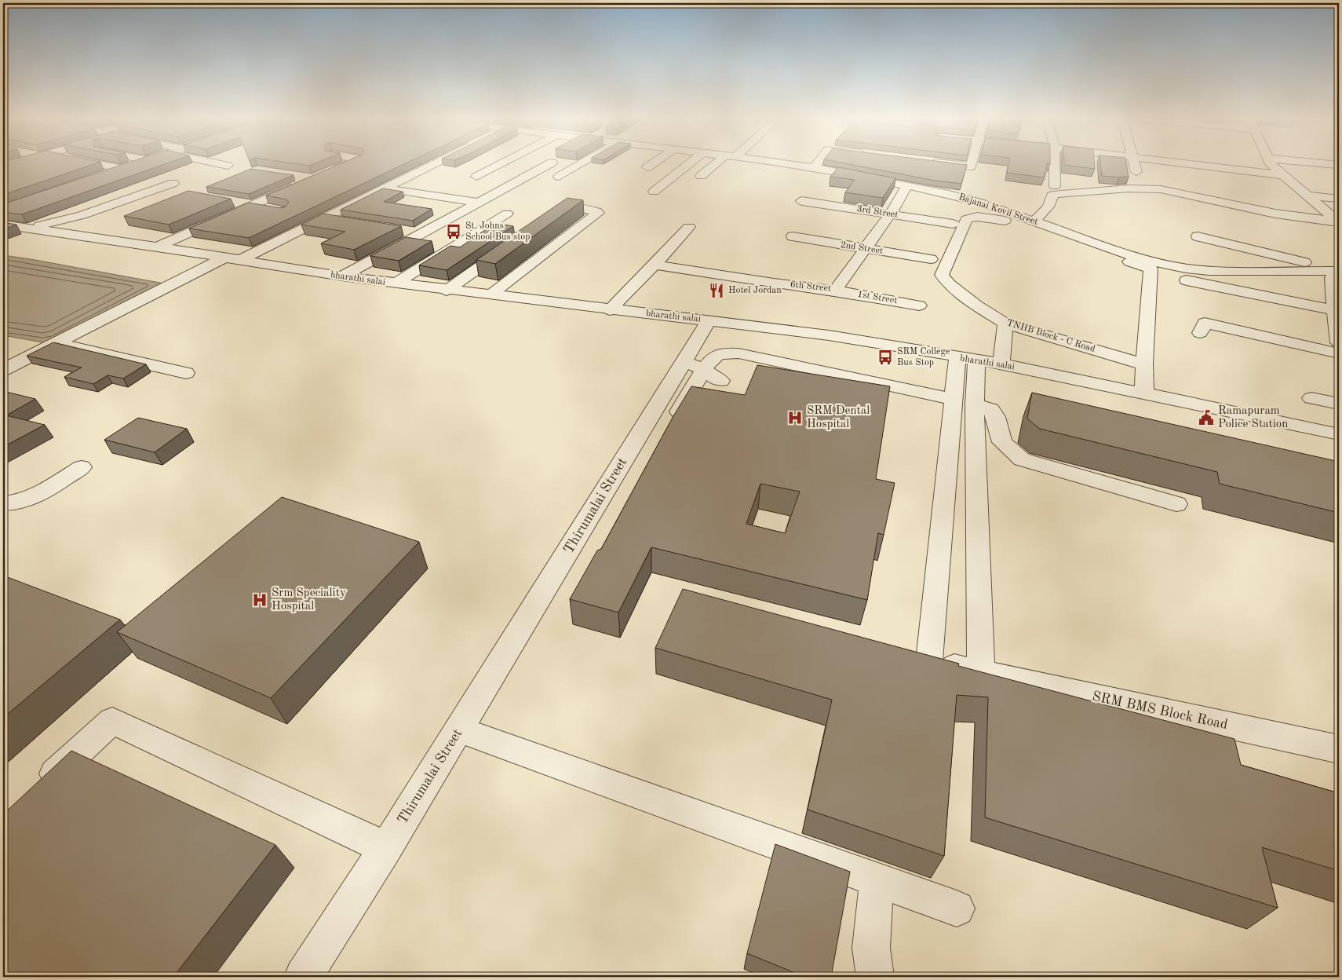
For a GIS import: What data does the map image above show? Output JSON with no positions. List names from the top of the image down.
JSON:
{
  "streets": {
    "street": [
      "Bajanai Kovil Street",
      "3rd Street",
      "2nd Street",
      "bharathi salai",
      "6th Street",
      "1st Street",
      "TNHB Block - C Road",
      "Thirumalai Street",
      "SRM BMS Block Road"
    ]
  },
  "crossings": [
    ["Bajanai Kovil Street", "6th Street"],
    ["3rd Street", "6th Street"],
    ["2nd Street", "6th Street"],
    ["bharathi salai", "Thirumalai Street"],
    ["6th Street", "1st Street"]
  ],
  "places": {
    "bus stop": ["St. Johns School Bus stop", "SRM College Bus Stop"],
    "restaurant": ["Hotel Jordan"],
    "hospital": ["SRM Dental Hospital", "Srm Speciality Hospital"],
    "public building": ["Ramapuram Police Station"]
  }
}
